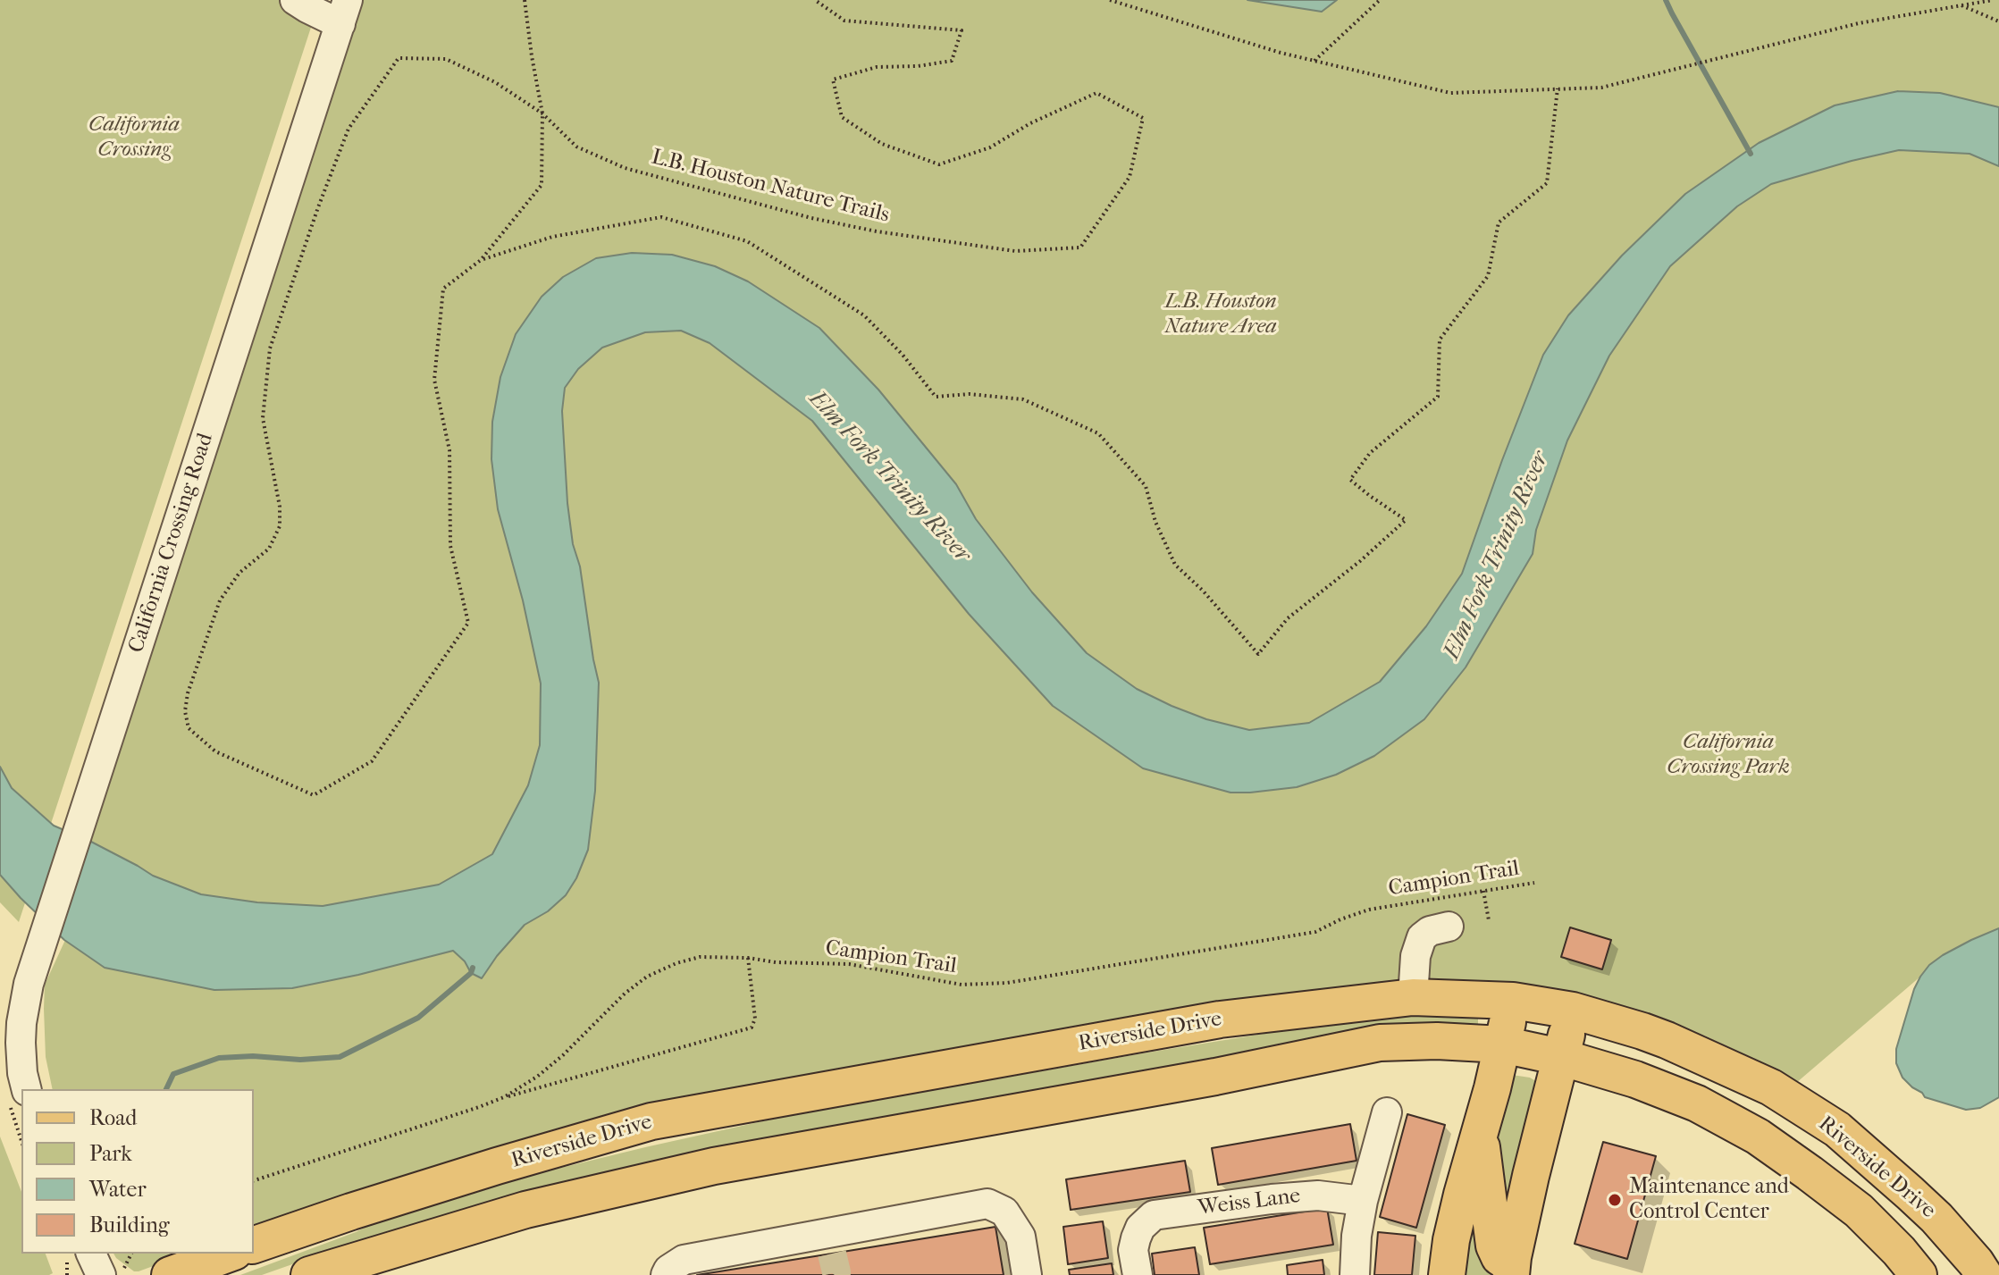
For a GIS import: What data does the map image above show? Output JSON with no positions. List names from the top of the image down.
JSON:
{
  "streets": {
    "main road": ["Riverside Drive"],
    "street": ["California Crossing Road", "Weiss Lane"],
    "path": ["L.B. Houston Nature Trails", "Campion Trail"]
  },
  "water": ["Elm Fork Trinity River"],
  "parks": ["California Crossing", "L.B. Houston Nature Area", "California Crossing Park"],
  "places": ["Maintenance and Control Center"],
  "legend": [
    "Road",
    "Park",
    "Water",
    "Building"
  ]
}
